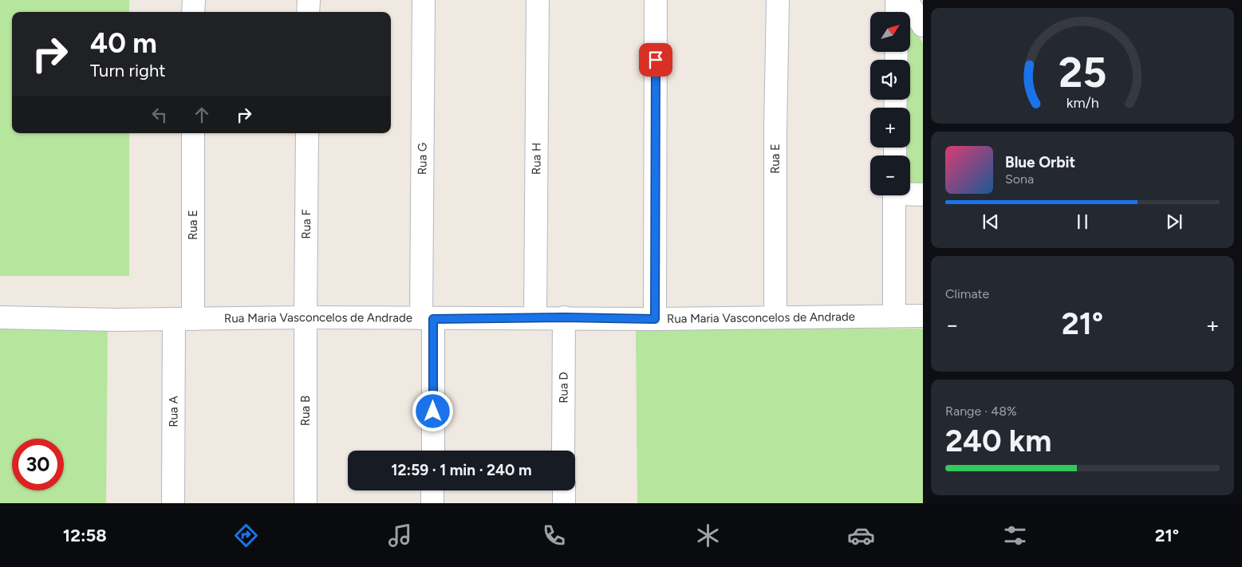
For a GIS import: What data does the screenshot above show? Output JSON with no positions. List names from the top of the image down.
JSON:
{
  "streets": {
    "street": [
      "Rua H",
      "Rua E",
      "Rua G",
      "Rua F",
      "Rua Maria Vasconcelos de Andrade",
      "Rua D",
      "Rua B",
      "Rua A"
    ]
  },
  "crossings": [
    ["Rua H", "Rua Maria Vasconcelos de Andrade"],
    ["Rua E", "Rua Maria Vasconcelos de Andrade"],
    ["Rua E", "Rua A"],
    ["Rua G", "Rua Maria Vasconcelos de Andrade"],
    ["Rua F", "Rua Maria Vasconcelos de Andrade"],
    ["Rua F", "Rua B"],
    ["Rua Maria Vasconcelos de Andrade", "Rua D"],
    ["Rua Maria Vasconcelos de Andrade", "Rua B"],
    ["Rua Maria Vasconcelos de Andrade", "Rua A"]
  ],
  "north": "top right",
  "page": {
    "map_buttons": ["+", "−"],
    "turn": ["40 m", "Turn right"],
    "song": ["Blue Orbit", "Sona"],
    "tile": [
      "Climate",
      ["Range · 48%", "240 km"]
    ],
    "heat": ["−", "21°", "+"],
    "limit": "30",
    "trip": "12:59 · 1 min · 240 m",
    "tabs": ["12:58", "21°"],
    "gauge": ["25", "km/h"]
  }
}
